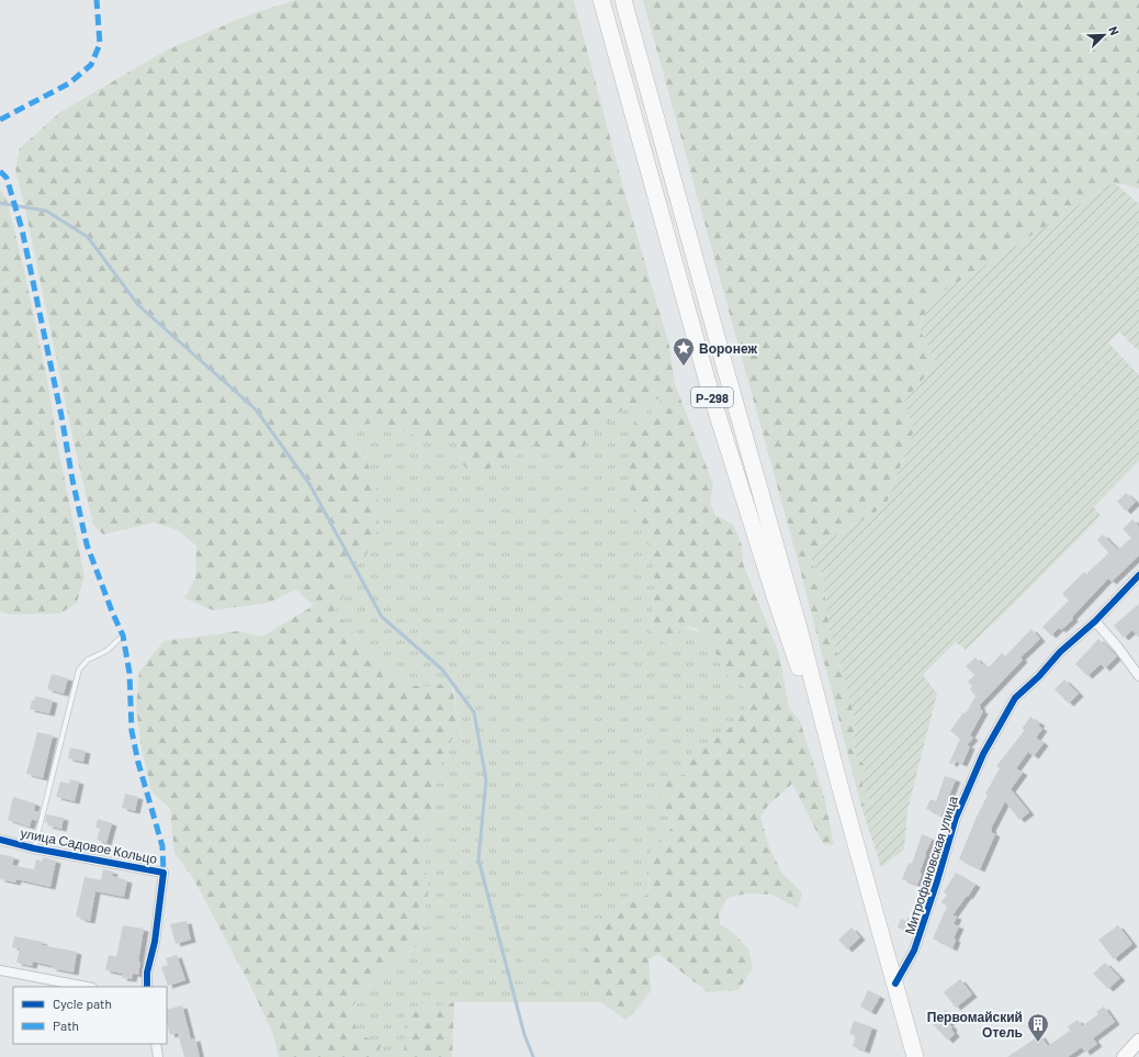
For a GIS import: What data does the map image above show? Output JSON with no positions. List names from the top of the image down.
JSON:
{
  "streets": {
    "highway": ["Р-298"],
    "street": ["улица Садовое Кольцо", "Митрофановская улица"]
  },
  "crossings": [
    ["Р-298", "Митрофановская улица"]
  ],
  "places": {
    "place": ["Воронеж"],
    "building": ["Первомайский Отель"]
  },
  "legend": ["Cycle path", "Path"],
  "north": "top right"
}
